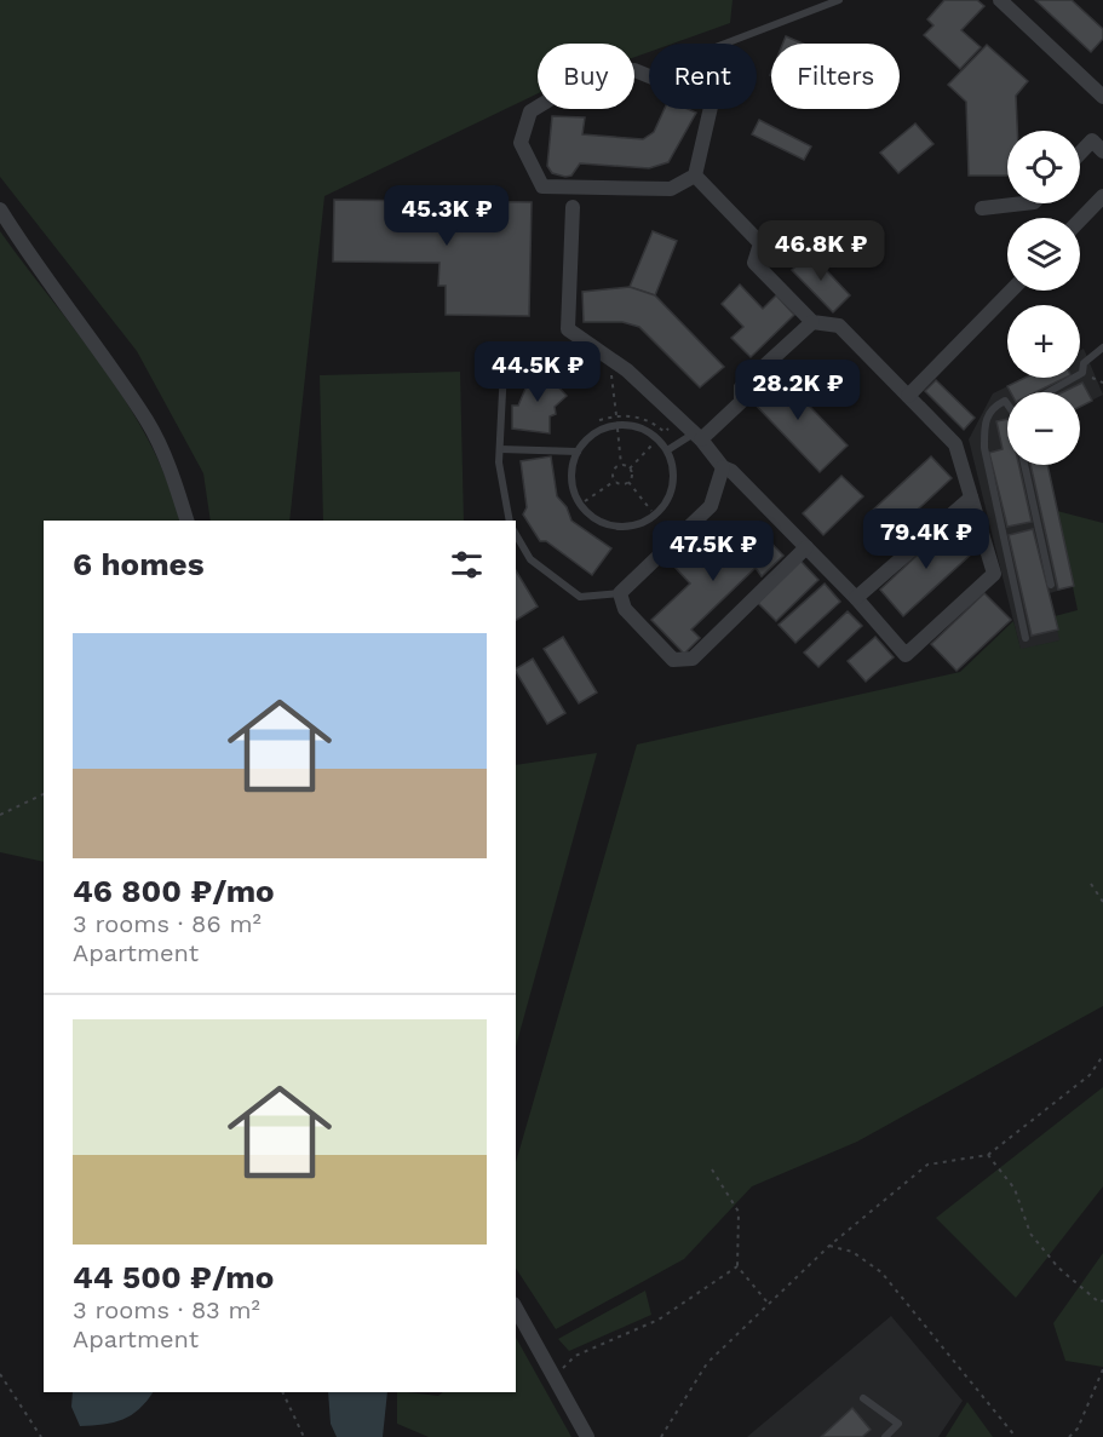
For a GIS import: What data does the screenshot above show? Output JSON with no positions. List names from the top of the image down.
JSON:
{
  "page": {
    "chip": ["Buy", "Rent", "Filters"],
    "map_buttons": ["+", "−"],
    "price": [
      "45.3K ₽",
      "46.8K ₽",
      "44.5K ₽",
      "28.2K ₽",
      "79.4K ₽",
      "47.5K ₽"
    ],
    "heading": "6 homes",
    "list": [
      {
        "name": "46 800 ₽/mo",
        "note": "3 rooms · 86 m² · Apartment"
      },
      {
        "name": "44 500 ₽/mo",
        "note": "3 rooms · 83 m² · Apartment"
      }
    ]
  }
}
